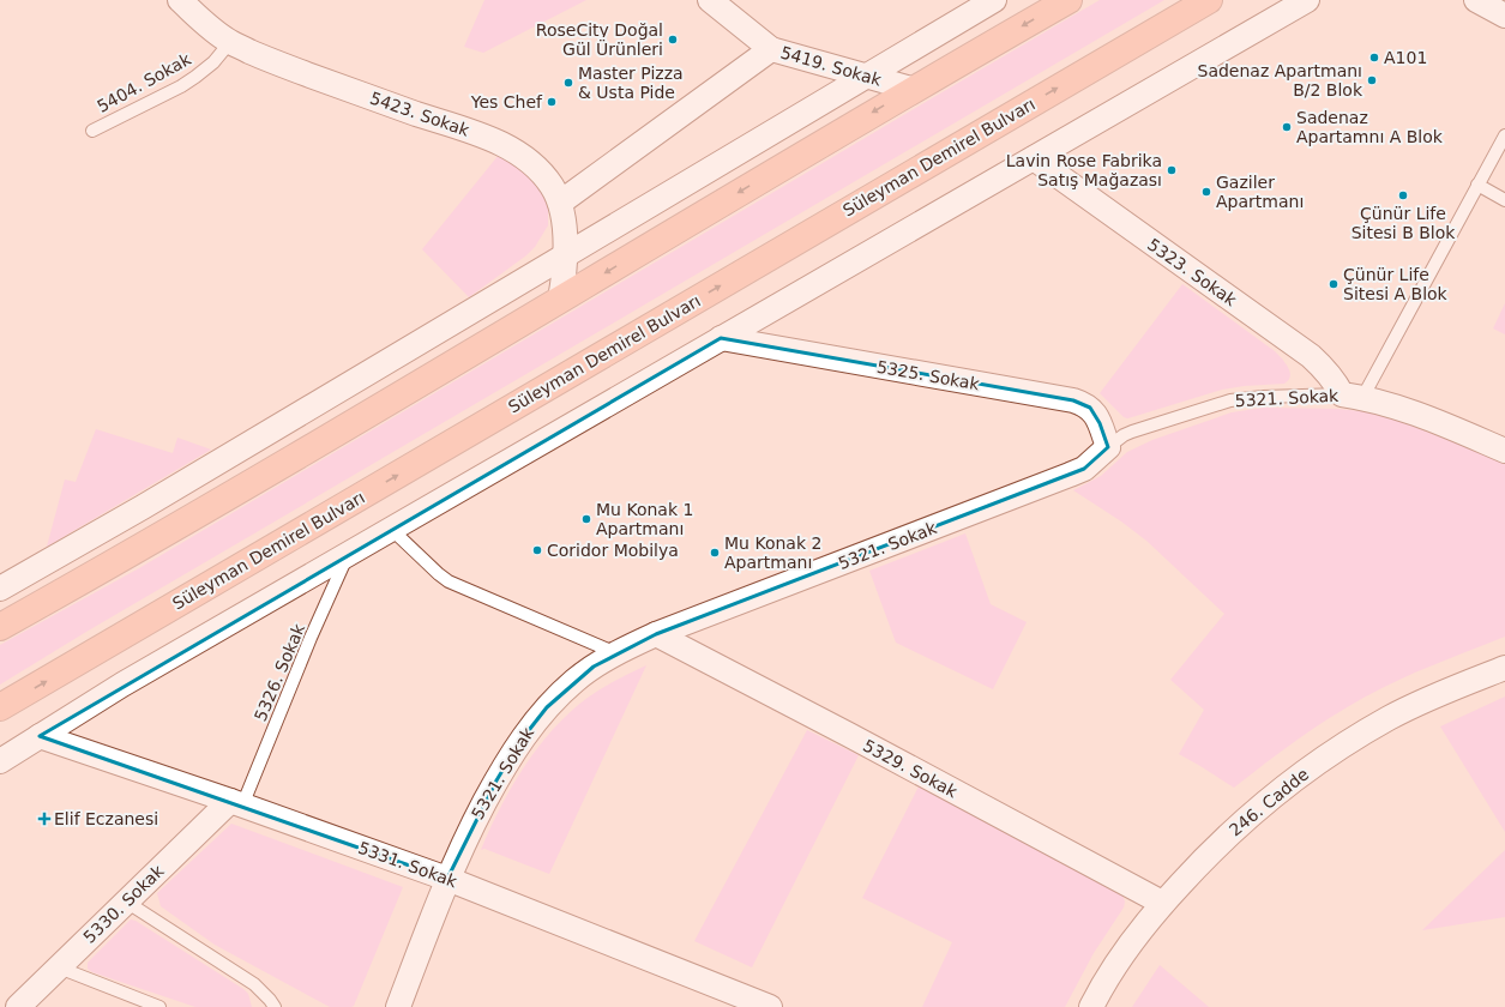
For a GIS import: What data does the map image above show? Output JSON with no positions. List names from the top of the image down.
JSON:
{
  "streets": {
    "highway": ["Süleyman Demirel Bulvarı"],
    "street": [
      "5419. Sokak",
      "5423. Sokak",
      "5323. Sokak",
      "5325. Sokak",
      "5321. Sokak",
      "5329. Sokak",
      "246. Cadde",
      "5331. Sokak",
      "5330. Sokak"
    ],
    "lane": ["5404. Sokak", "5326. Sokak"]
  },
  "crossings": [
    ["5404. Sokak", "5423. Sokak"],
    ["5323. Sokak", "5321. Sokak"],
    ["5325. Sokak", "5321. Sokak"],
    ["5321. Sokak", "5329. Sokak"],
    ["5321. Sokak", "5331. Sokak"],
    ["5326. Sokak", "5331. Sokak"],
    ["5326. Sokak", "5330. Sokak"],
    ["5329. Sokak", "246. Cadde"],
    ["5331. Sokak", "5330. Sokak"]
  ],
  "places": {
    "other": [
      "RoseCity Doğal Gül Ürünleri",
      "A101",
      "Sadenaz Apartmanı B/2 Blok",
      "Master Pizza & Usta Pide",
      "Yes Chef",
      "Sadenaz Apartamnı A Blok",
      "Lavin Rose Fabrika Satış Mağazası",
      "Gaziler Apartmanı",
      "Çünür Life Sitesi B Blok",
      "Çünür Life Sitesi A Blok",
      "Mu Konak 1 Apartmanı",
      "Coridor Mobilya",
      "Mu Konak 2 Apartmanı"
    ],
    "health": ["Elif Eczanesi"]
  }
}
